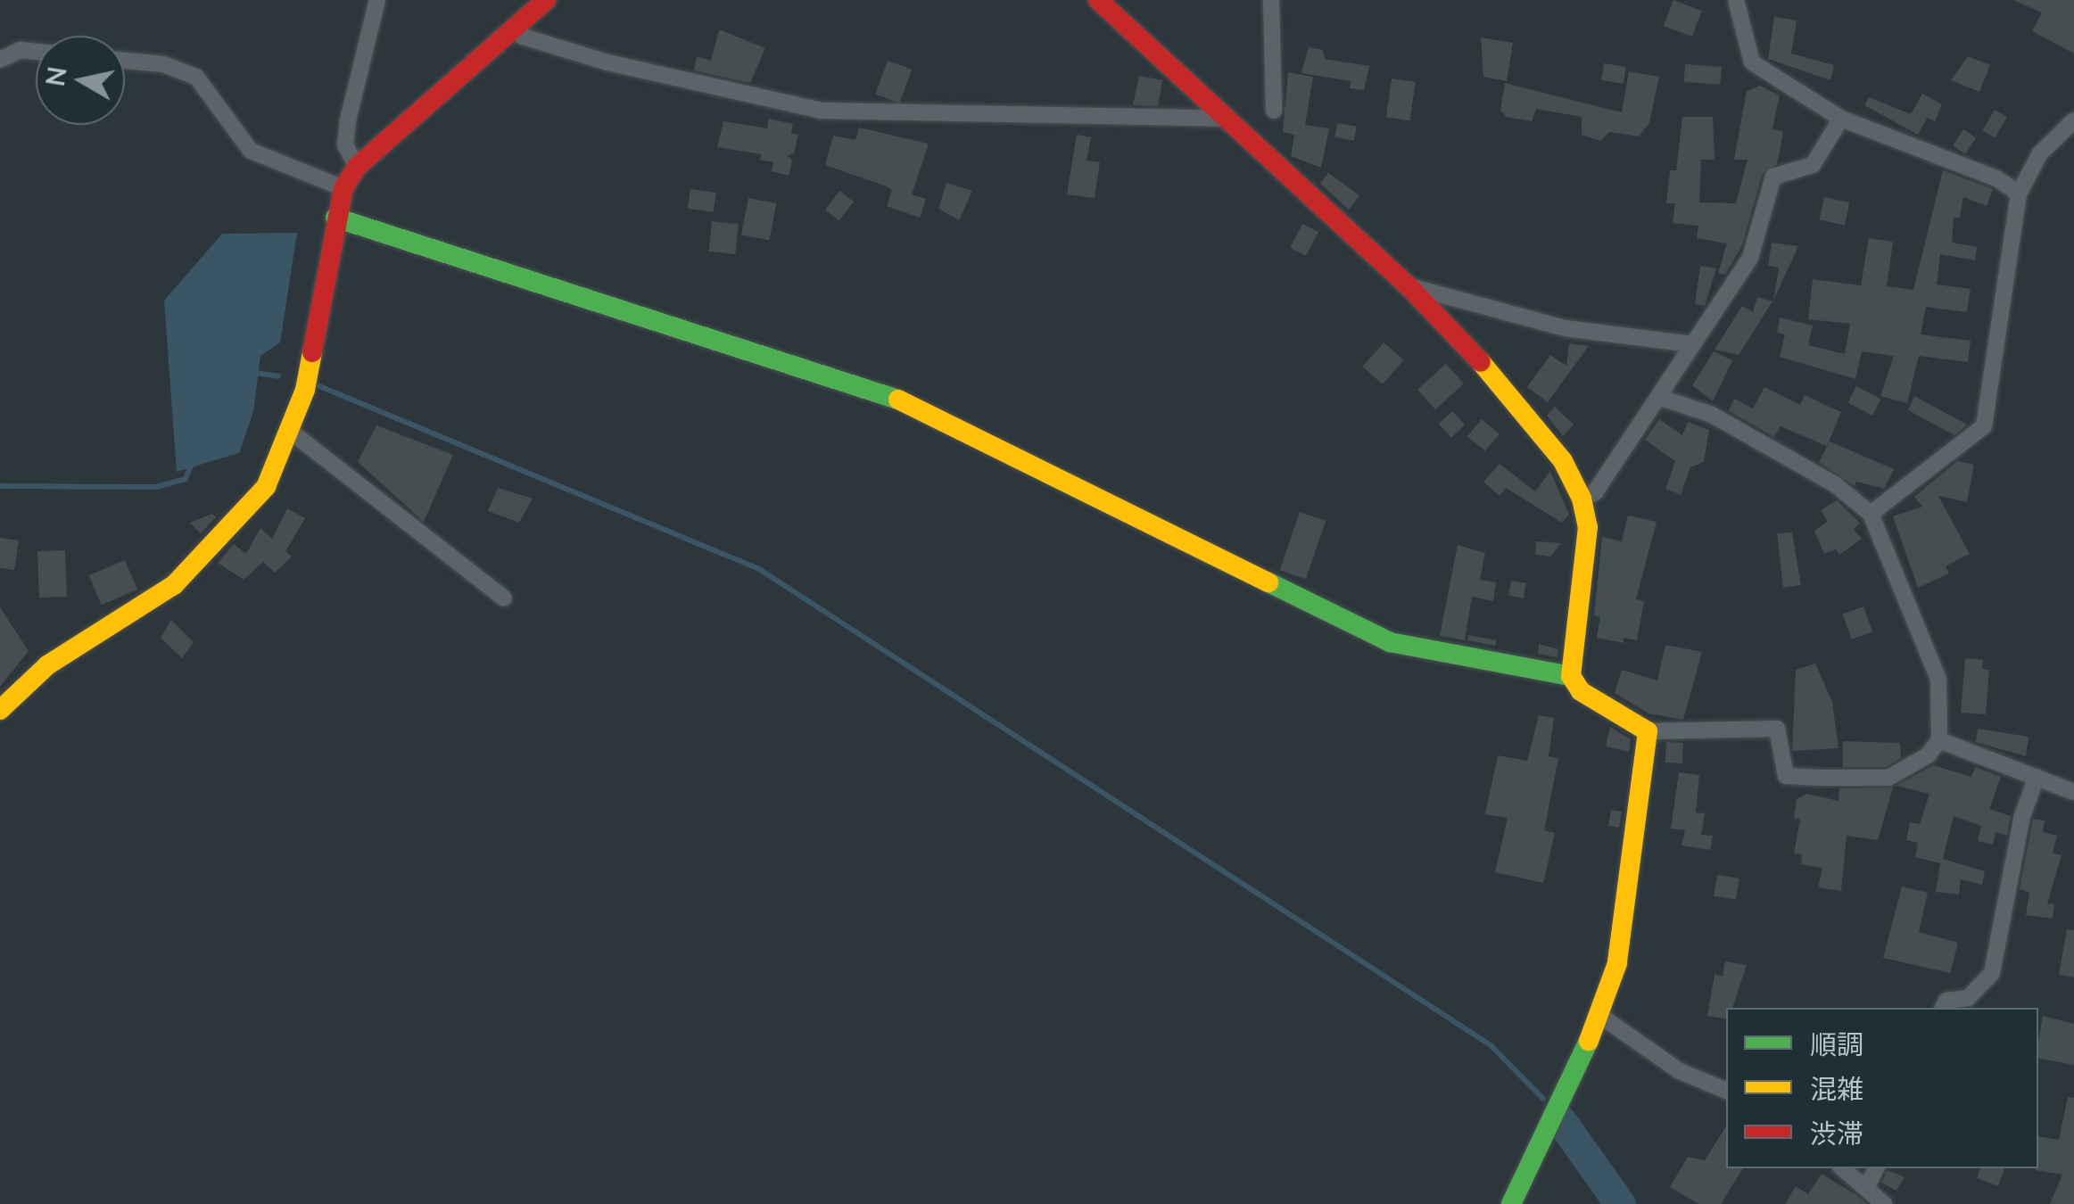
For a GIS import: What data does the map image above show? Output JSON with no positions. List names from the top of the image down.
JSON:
{
  "legend": ["順調", "混雑", "渋滞"],
  "north": "left"
}
